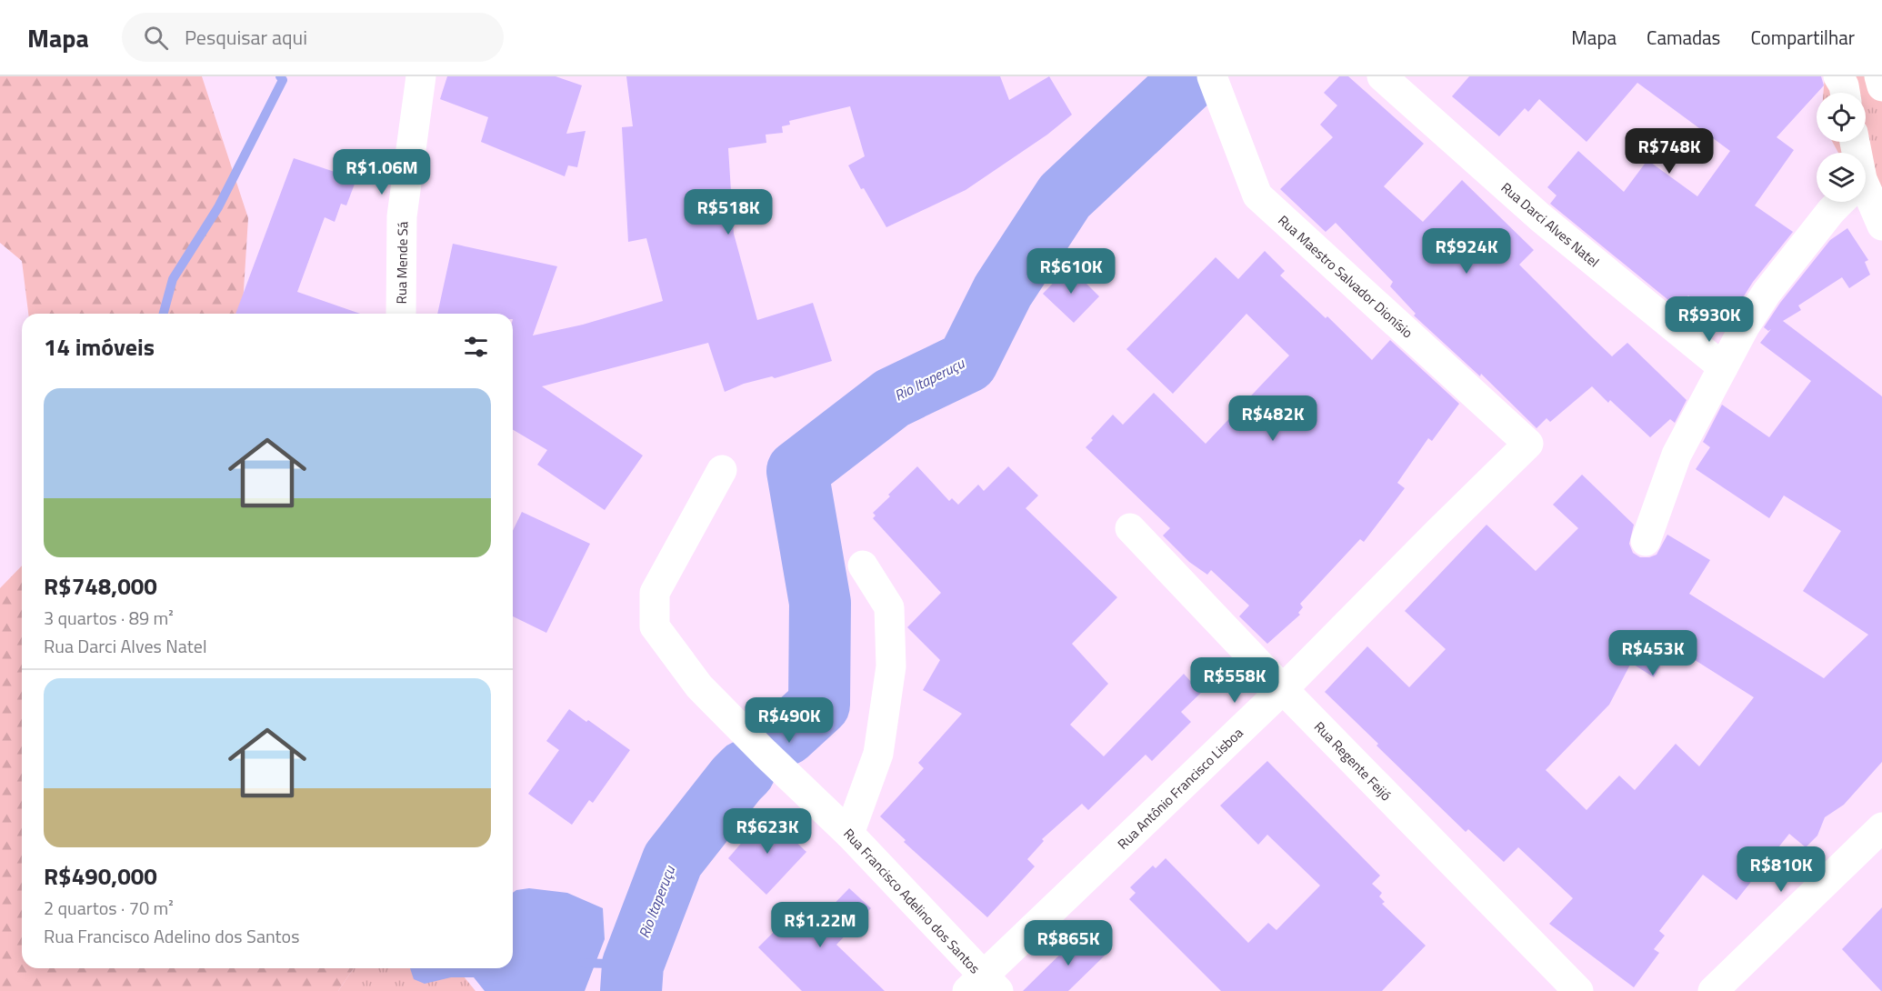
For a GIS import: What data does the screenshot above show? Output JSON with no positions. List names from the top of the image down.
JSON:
{
  "streets": {
    "street": [
      "Rua Darci Alves Natel",
      "Rua Mende Sá",
      "Rua Maestro Salvador Dionísio",
      "Rua Regente Feijó",
      "Rua Antônio Francisco Lisboa",
      "Rua Francisco Adelino dos Santos"
    ]
  },
  "crossings": [
    ["Rua Maestro Salvador Dionísio", "Rua Antônio Francisco Lisboa"],
    ["Rua Regente Feijó", "Rua Antônio Francisco Lisboa"],
    ["Rua Antônio Francisco Lisboa", "Rua Francisco Adelino dos Santos"]
  ],
  "water": ["Rio Itaperuçu"],
  "page": {
    "header": "Mapa",
    "search": "Pesquisar aqui",
    "nav": ["Mapa", "Camadas", "Compartilhar"],
    "price": [
      "R$748K",
      "R$1.06M",
      "R$518K",
      "R$924K",
      "R$610K",
      "R$930K",
      "R$482K",
      "R$453K",
      "R$558K",
      "R$490K",
      "R$623K",
      "R$810K",
      "R$1.22M",
      "R$865K"
    ],
    "heading": "14 imóveis",
    "list": [
      {
        "name": "R$748,000",
        "note": "3 quartos · 89 m² · Rua Darci Alves Natel"
      },
      {
        "name": "R$490,000",
        "note": "2 quartos · 70 m² · Rua Francisco Adelino dos Santos"
      }
    ]
  }
}
